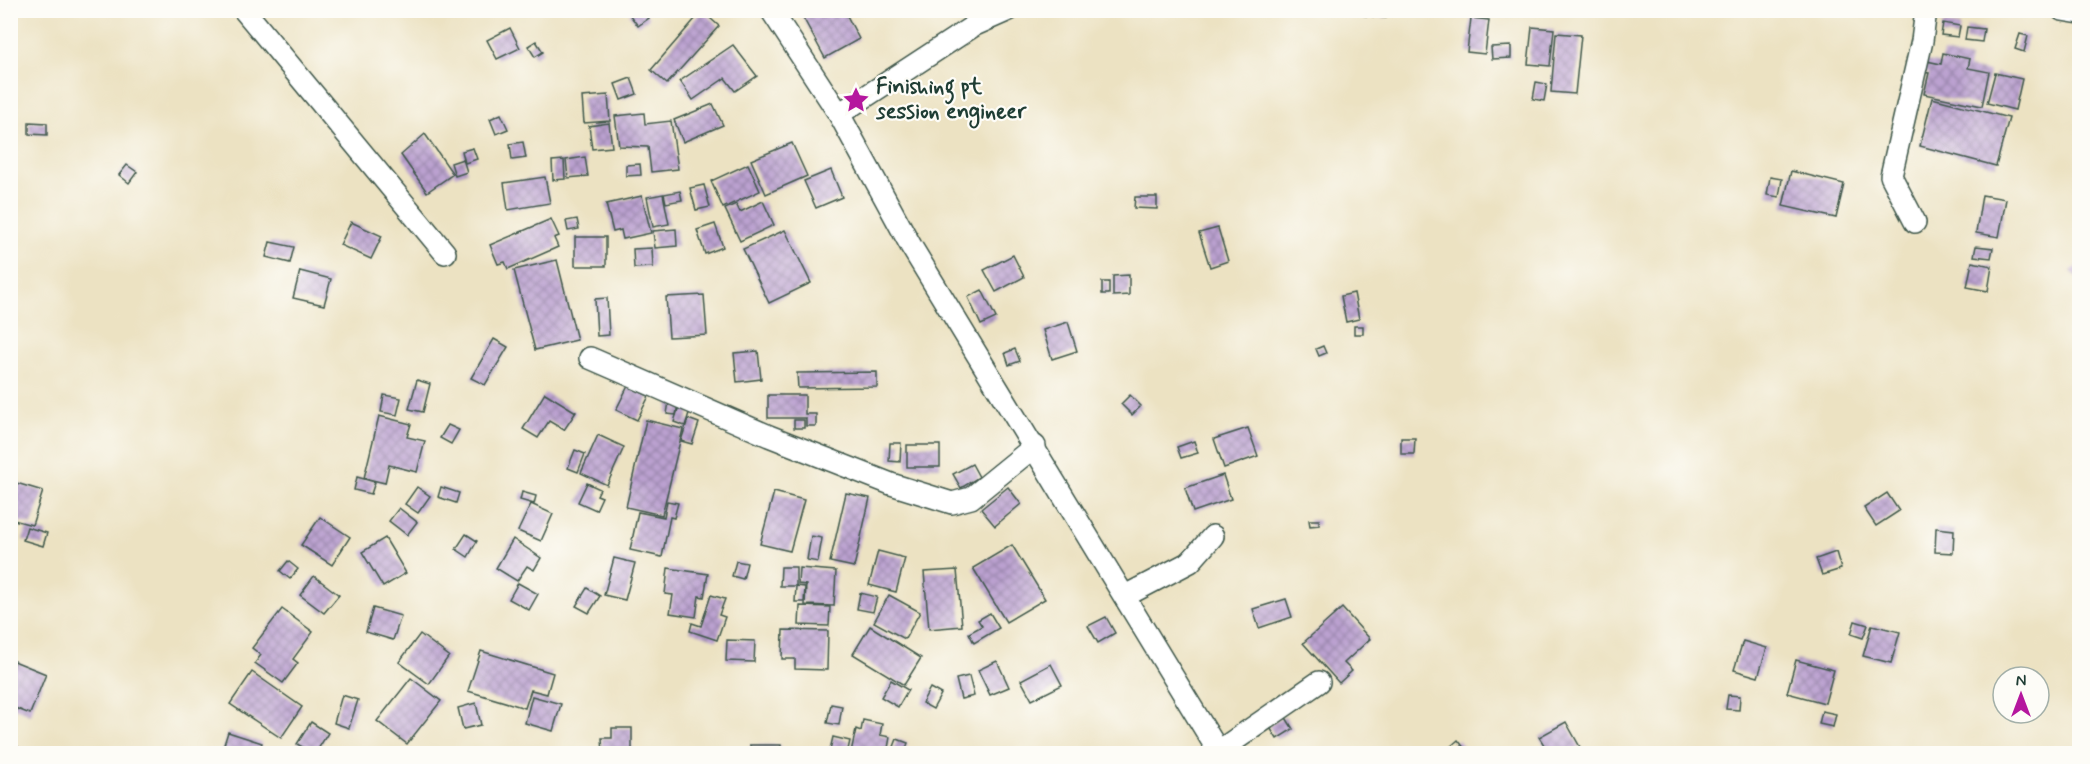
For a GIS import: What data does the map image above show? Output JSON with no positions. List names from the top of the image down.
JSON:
{
  "places": {
    "place": ["Finishing pt session engineer"]
  },
  "north": "top"
}
